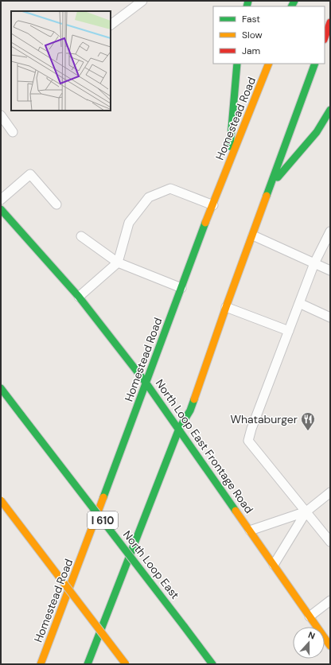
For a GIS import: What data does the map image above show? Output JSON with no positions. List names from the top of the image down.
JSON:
{
  "streets": {
    "main road": [
      "Homestead Road",
      "North Loop East Frontage Road",
      "I 610",
      "North Loop East"
    ]
  },
  "crossings": [
    ["Homestead Road", "North Loop East Frontage Road"]
  ],
  "places": {
    "restaurant": ["Whataburger"]
  },
  "legend": ["Fast", "Slow", "Jam"],
  "north": "top"
}
